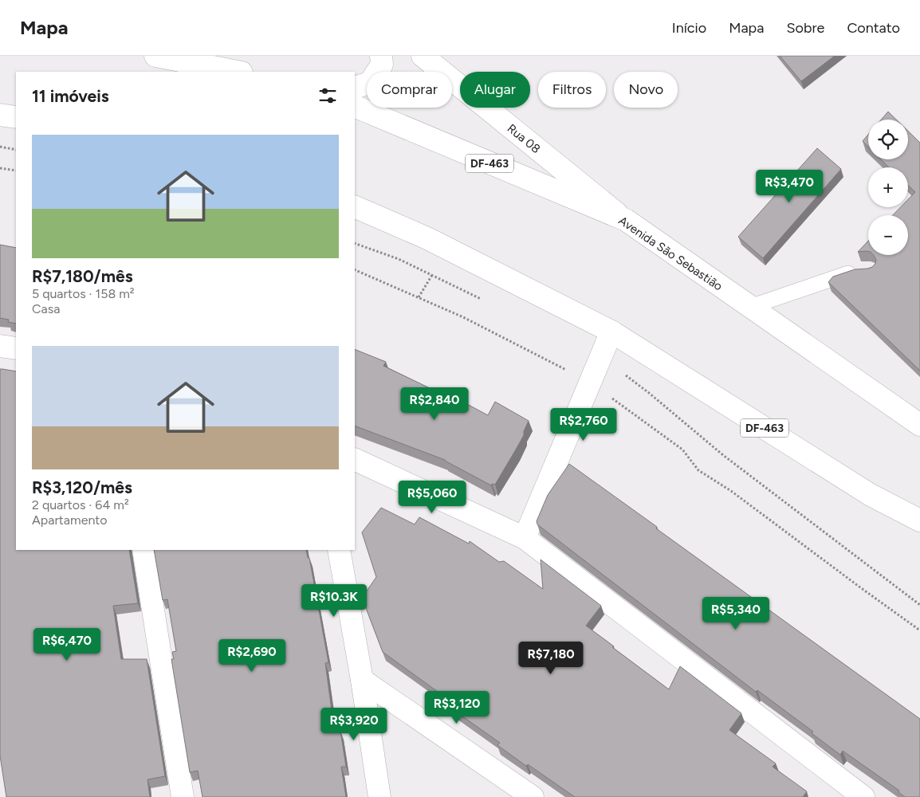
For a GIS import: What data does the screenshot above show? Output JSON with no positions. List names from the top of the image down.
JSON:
{
  "streets": {
    "street": ["Rua 08", "DF-463", "Avenida São Sebastião"]
  },
  "crossings": [
    ["Rua 08", "Avenida São Sebastião"]
  ],
  "page": {
    "header": "Mapa",
    "nav": [
      "Início",
      "Mapa",
      "Sobre",
      "Contato"
    ],
    "chip": [
      "Comprar",
      "Alugar",
      "Filtros",
      "Novo"
    ],
    "heading": "11 imóveis",
    "map_buttons": ["+", "−"],
    "list": [
      {
        "name": "R$7,180/mês",
        "note": "5 quartos · 158 m² · Casa"
      },
      {
        "name": "R$3,120/mês",
        "note": "2 quartos · 64 m² · Apartamento"
      }
    ],
    "price": [
      "R$3,470",
      "R$2,840",
      "R$2,760",
      "R$5,060",
      "R$10.3K",
      "R$5,340",
      "R$6,470",
      "R$2,690",
      "R$7,180",
      "R$3,120",
      "R$3,920"
    ]
  }
}
